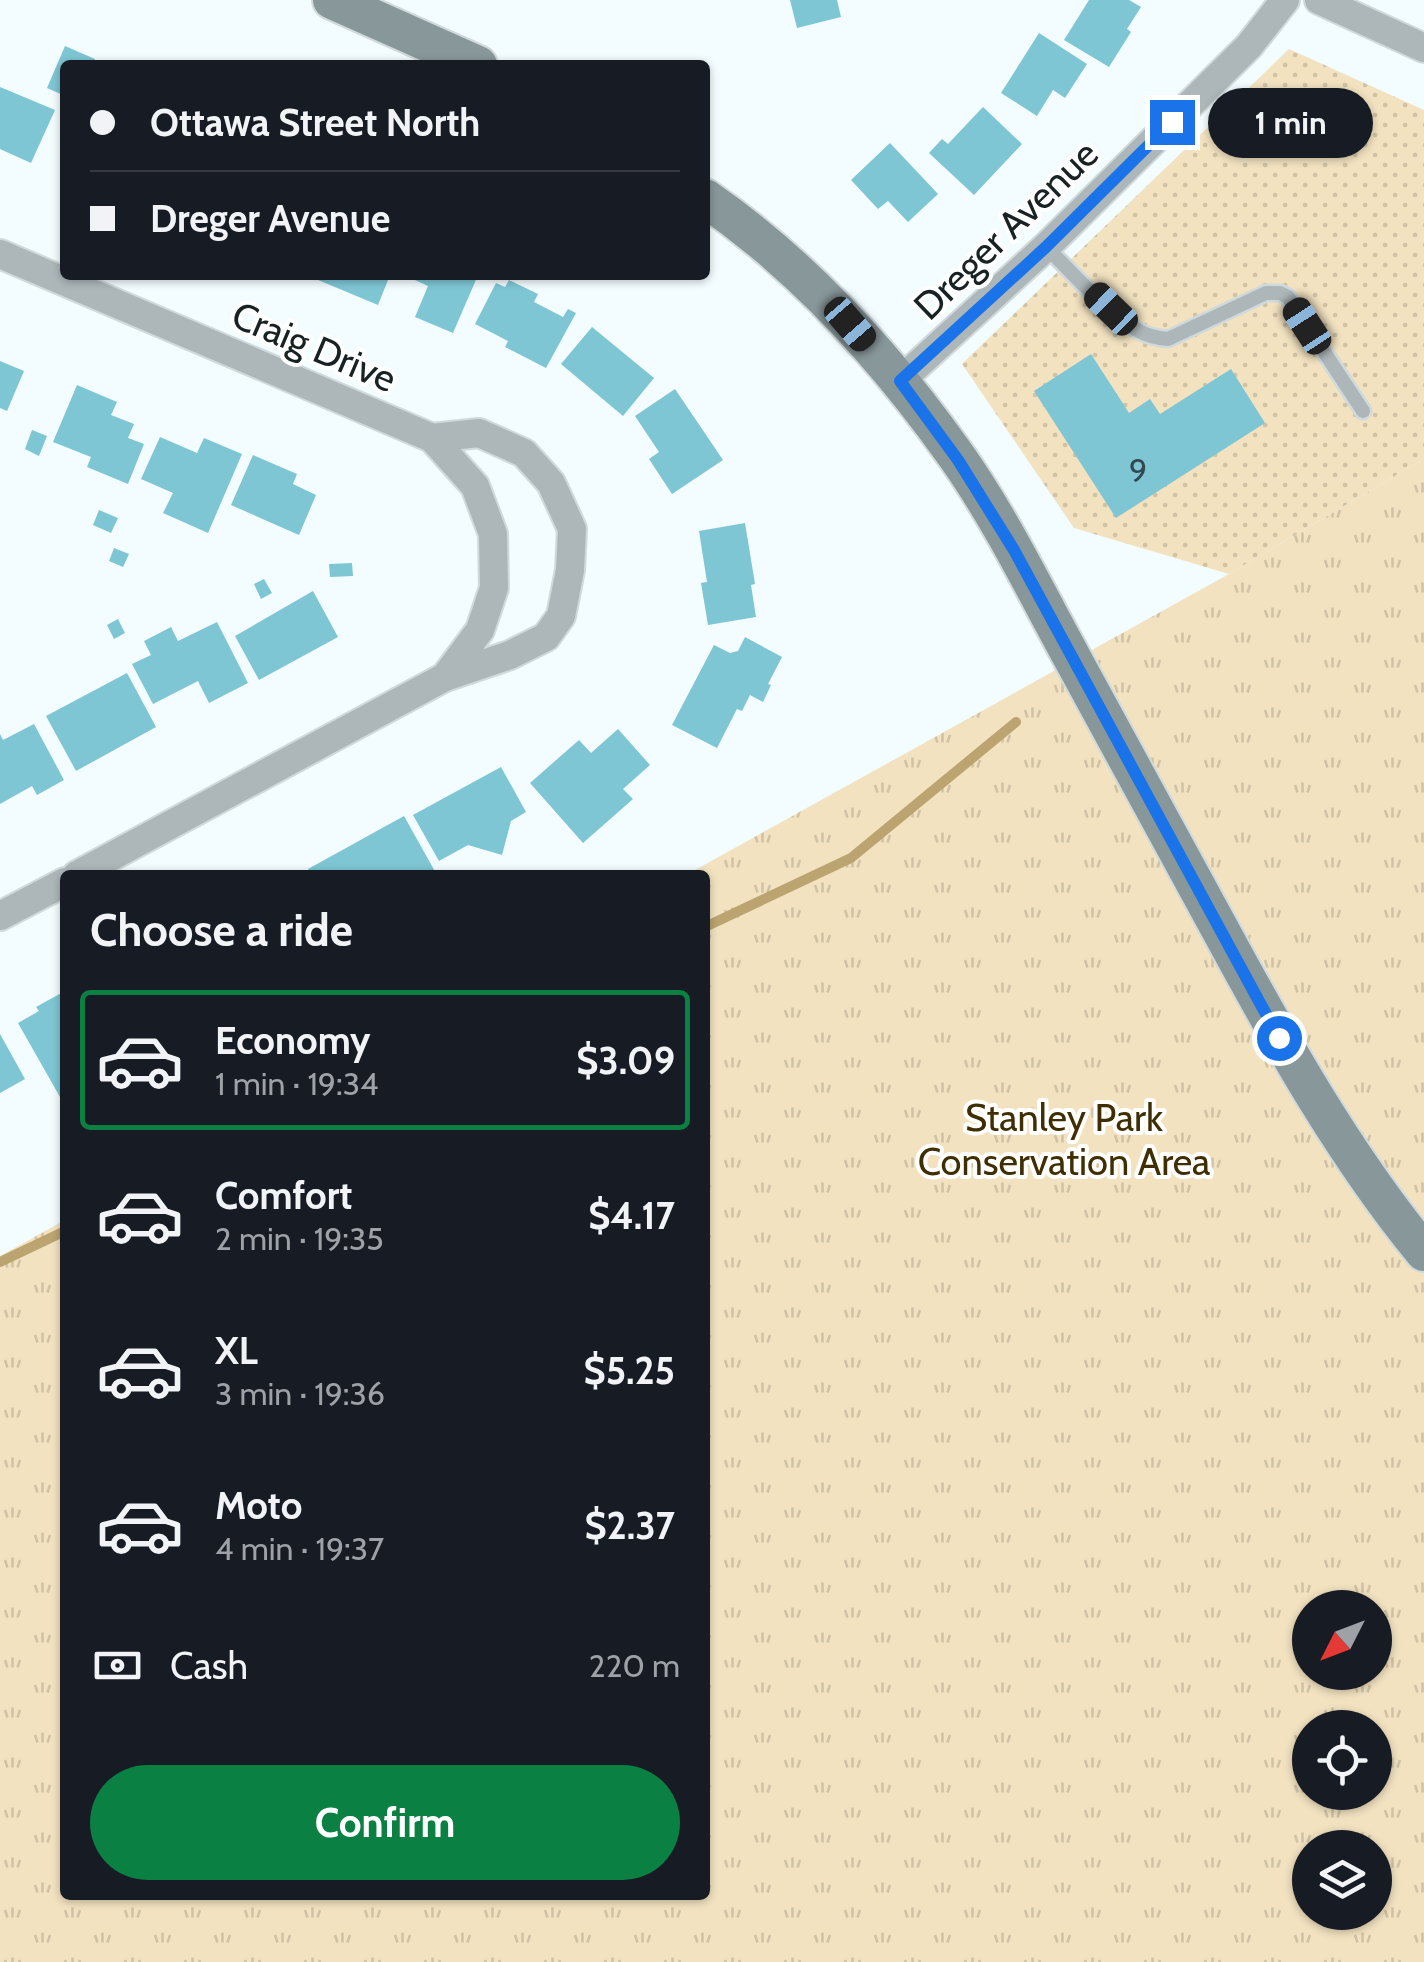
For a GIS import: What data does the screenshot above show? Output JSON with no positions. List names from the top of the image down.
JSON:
{
  "streets": {
    "street": ["Dreger Avenue", "Craig Drive"]
  },
  "parks": ["Stanley Park Conservation Area"],
  "house_numbers": ["9"],
  "north": "bottom left",
  "page": {
    "banner": ["Ottawa Street North", "Dreger Avenue"],
    "bubble": "1 min",
    "heading": "Choose a ride",
    "list": [
      {
        "name": "Economy",
        "note": "1 min · 19:34",
        "value": "$3.09"
      },
      {
        "name": "Comfort",
        "note": "2 min · 19:35",
        "value": "$4.17"
      },
      {
        "name": "XL",
        "note": "3 min · 19:36",
        "value": "$5.25"
      },
      {
        "name": "Moto",
        "note": "4 min · 19:37",
        "value": "$2.37"
      }
    ],
    "pay": ["Cash", "220 m"],
    "buttons": "Confirm"
  }
}
